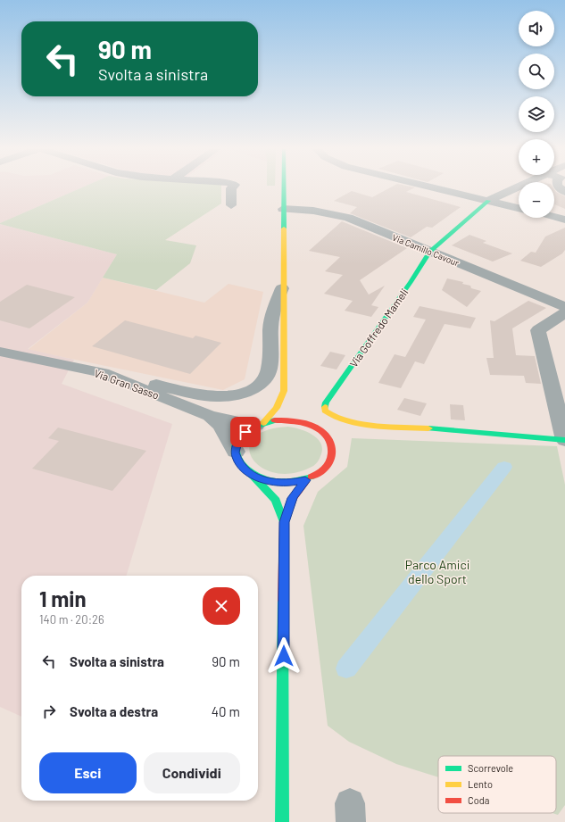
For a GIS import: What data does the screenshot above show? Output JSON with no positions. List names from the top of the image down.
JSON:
{
  "streets": {
    "main road": ["Via Goffredo Mameli"],
    "street": ["Via Camillo Cavour", "Via Gran Sasso"]
  },
  "crossings": [
    ["Via Camillo Cavour", "Via Goffredo Mameli"]
  ],
  "parks": ["Parco Amici dello Sport"],
  "legend": ["Scorrevole", "Lento", "Coda"],
  "page": {
    "map_buttons": ["+", "−"],
    "turn": ["90 m", "Svolta a sinistra"],
    "heading": ["1 min", "140 m · 20:26"],
    "list": [
      {
        "name": "Svolta a sinistra",
        "value": "90 m"
      },
      {
        "name": "Svolta a destra",
        "value": "40 m"
      }
    ],
    "buttons": ["Esci", "Condividi"]
  }
}
